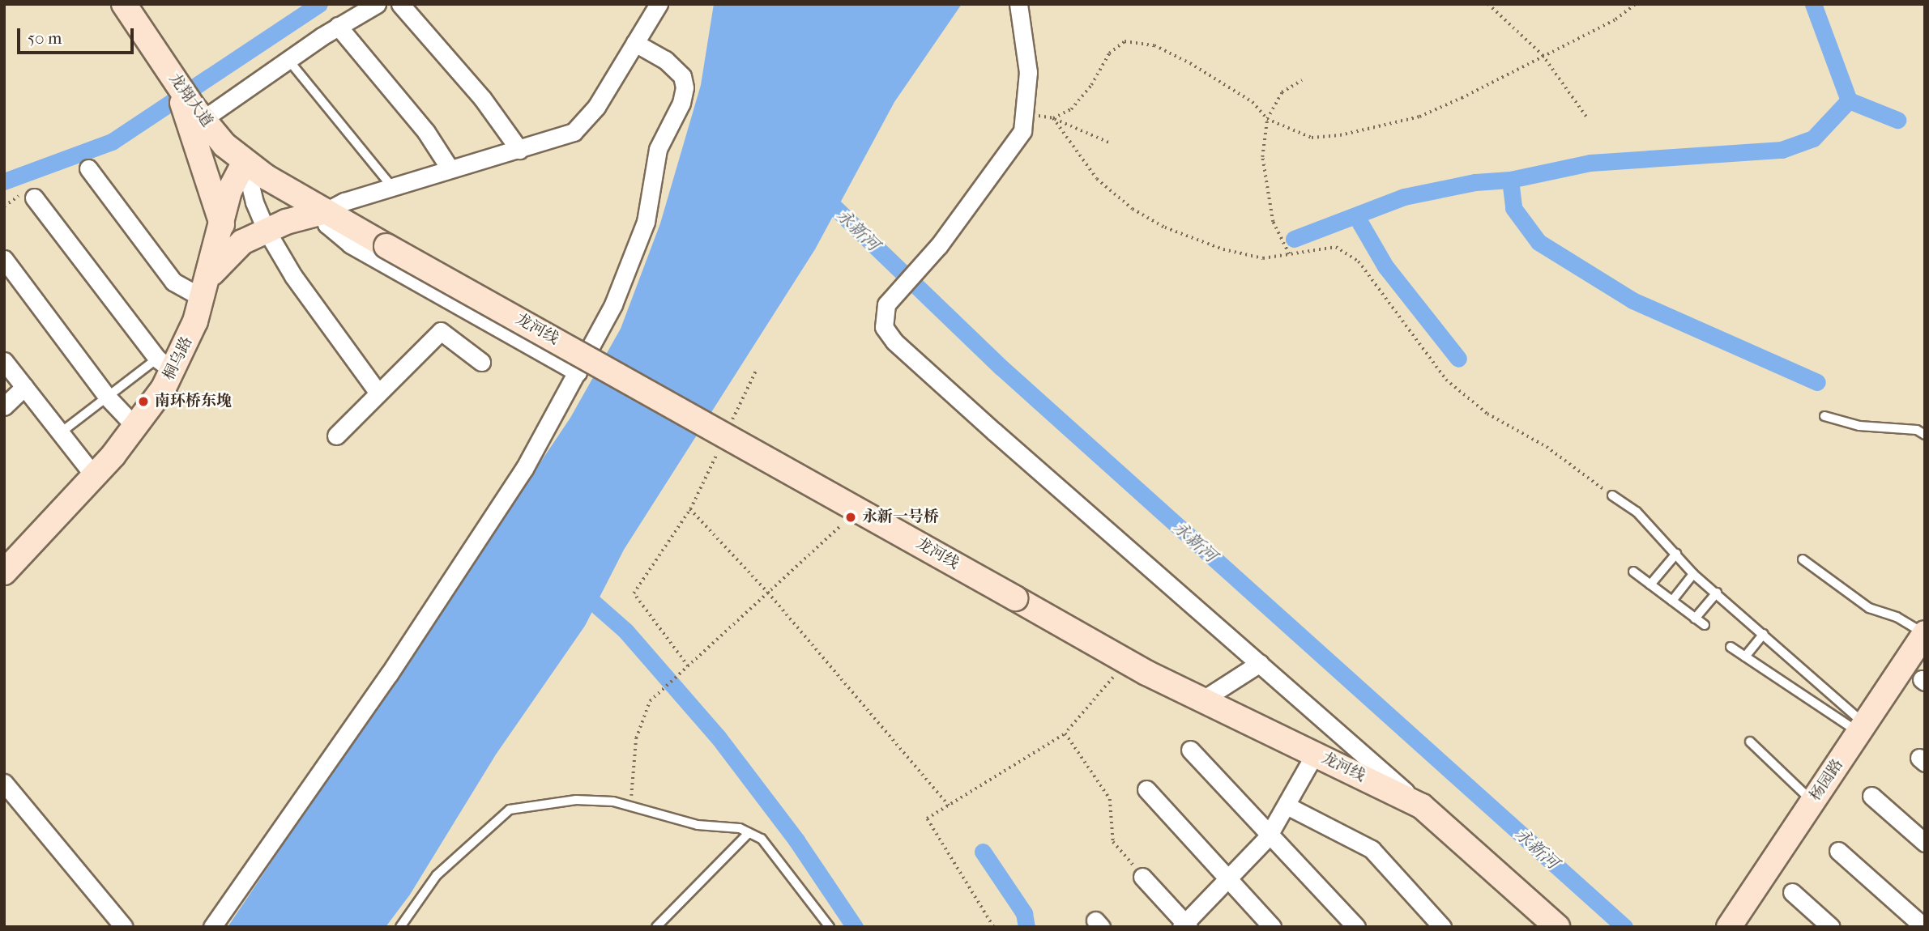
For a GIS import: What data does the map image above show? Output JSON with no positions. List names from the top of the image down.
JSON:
{
  "streets": {
    "street": [
      "龙翔大道",
      "龙河线",
      "桐乌路",
      "杨园路"
    ]
  },
  "crossings": [
    ["龙翔大道", "龙河线"],
    ["龙翔大道", "桐乌路"],
    ["龙河线", "桐乌路"]
  ],
  "water": ["永新河"],
  "places": ["南环桥东堍", "永新一号桥"],
  "scale_bar": "50 m"
}
